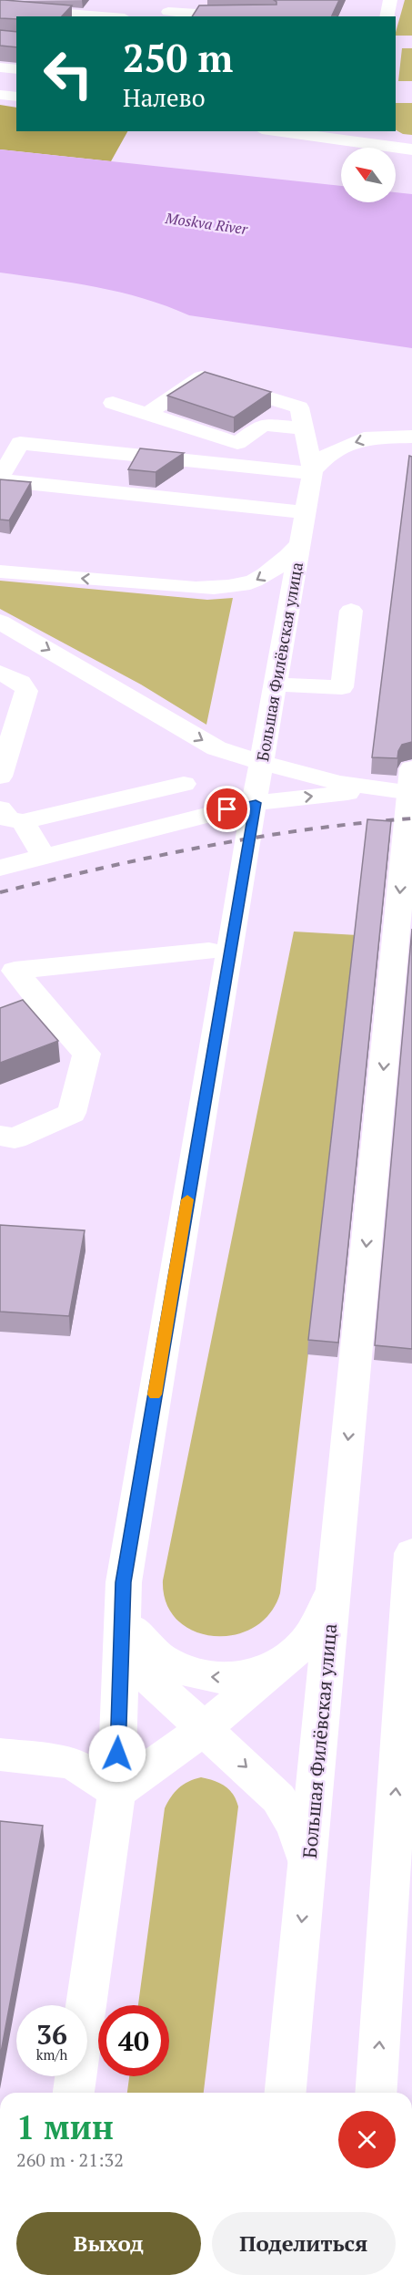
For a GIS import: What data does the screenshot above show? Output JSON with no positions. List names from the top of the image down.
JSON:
{
  "streets": {
    "street": ["Большая Филёвская улица"]
  },
  "water": ["Moskva River"],
  "north": "top left",
  "page": {
    "turn": ["250 m", "Налево"],
    "speed": "36 km/h",
    "limit": "40",
    "heading": ["1 мин", "260 m · 21:32"],
    "buttons": ["Выход", "Поделиться"]
  }
}
